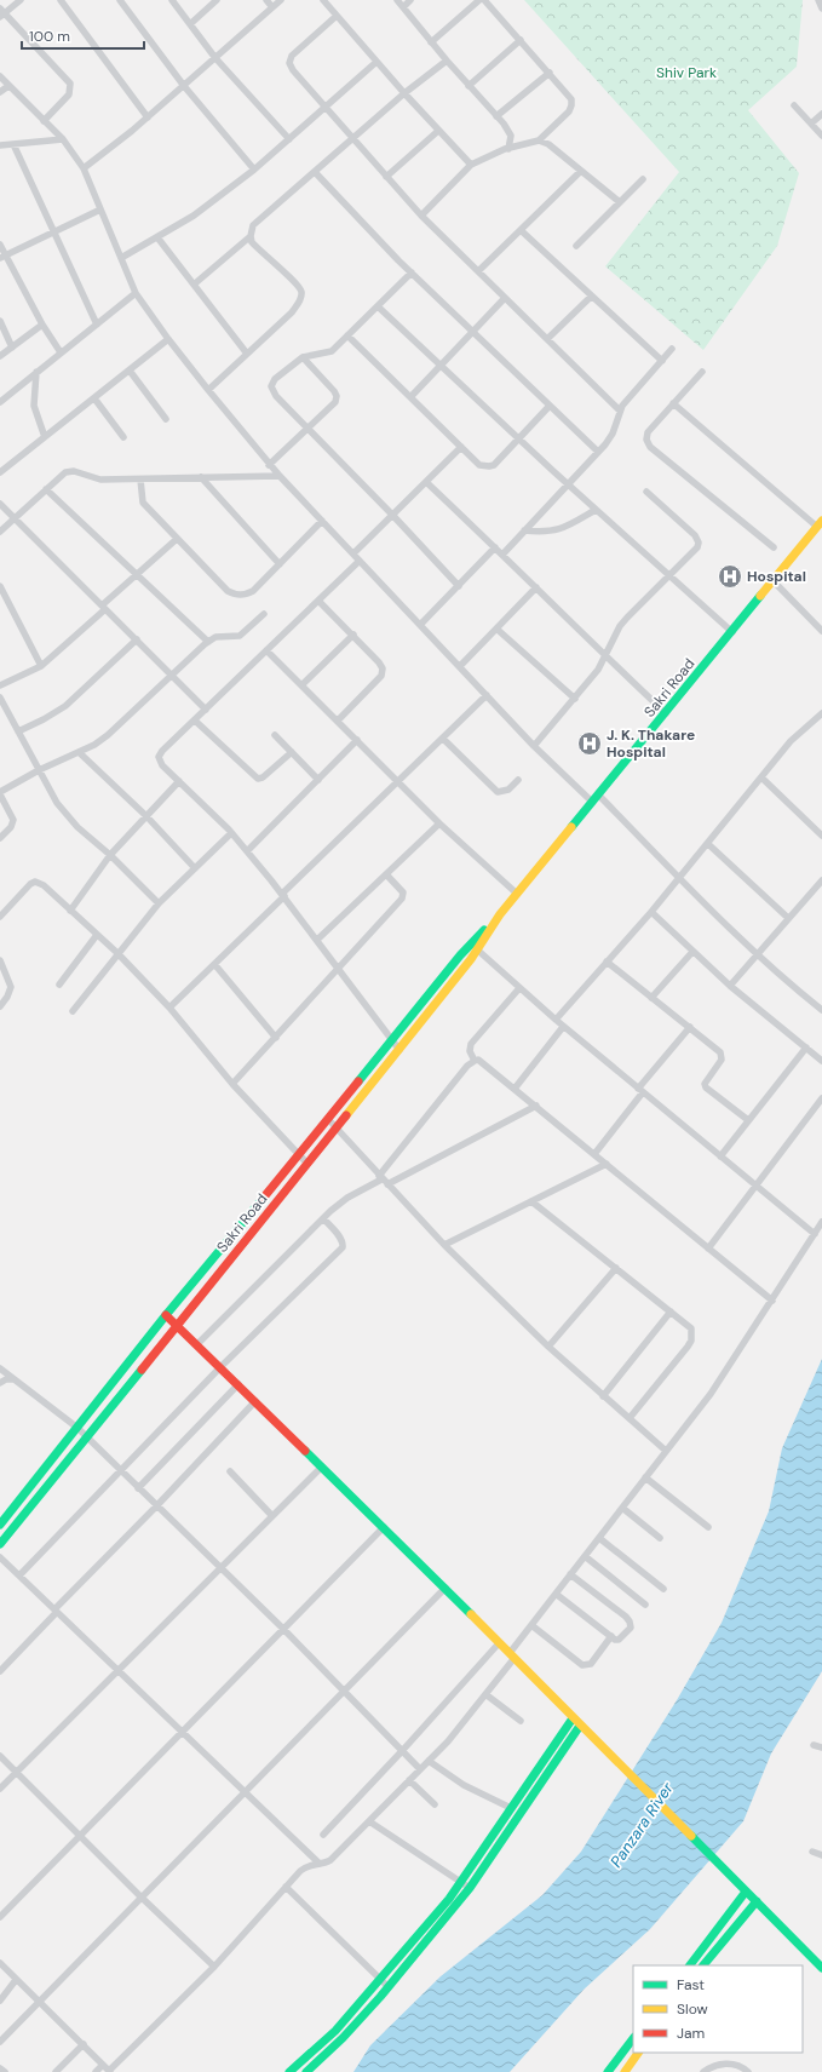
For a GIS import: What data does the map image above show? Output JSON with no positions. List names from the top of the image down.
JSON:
{
  "streets": {
    "main road": ["Sakri Road"]
  },
  "water": ["Panzara River"],
  "parks": ["Shiv Park"],
  "places": {
    "hospital": ["Hospital", "J. K. Thakare Hospital"]
  },
  "legend": ["Fast", "Slow", "Jam"],
  "scale_bar": "100 m"
}
